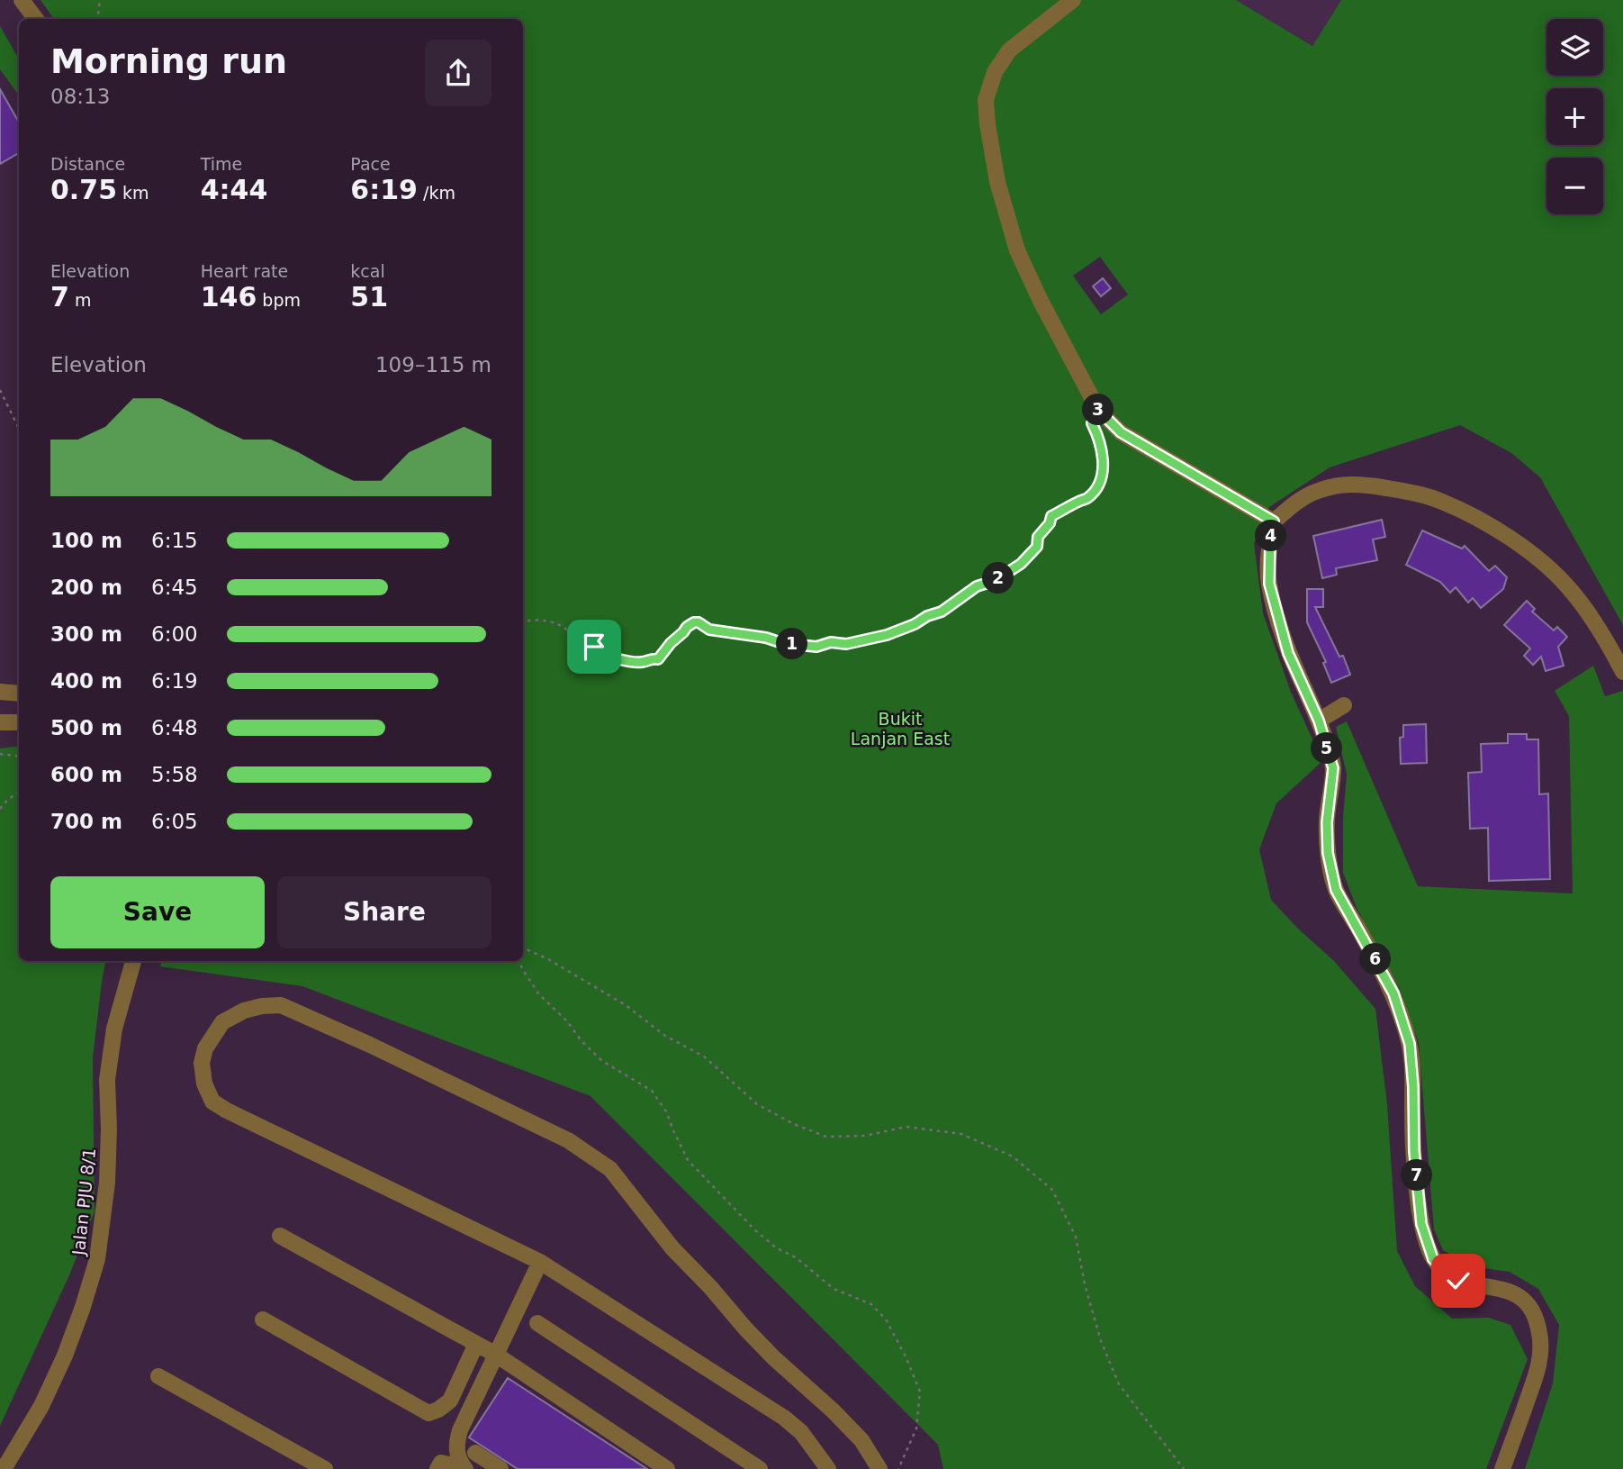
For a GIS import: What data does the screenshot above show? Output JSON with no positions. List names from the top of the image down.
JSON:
{
  "streets": {
    "street": ["Jalan PJU 8/1"]
  },
  "parks": ["Bukit Lanjan East"],
  "page": {
    "map_buttons": ["+", "−"],
    "heading": ["Morning run", "08:13"],
    "stats": [
      ["Distance", "0.75 km"],
      ["Time", "4:44"],
      ["Pace", "6:19 /km"],
      ["Elevation", "7 m"],
      ["Heart rate", "146 bpm"],
      ["kcal", "51"]
    ],
    "chart": ["Elevation", "109–115 m"],
    "pins": [
      "3",
      "4",
      "2",
      "1",
      "5",
      "6",
      "7"
    ],
    "list": [
      {
        "name": "100 m",
        "note": "6:15"
      },
      {
        "name": "200 m",
        "note": "6:45"
      },
      {
        "name": "300 m",
        "note": "6:00"
      },
      {
        "name": "400 m",
        "note": "6:19"
      },
      {
        "name": "500 m",
        "note": "6:48"
      },
      {
        "name": "600 m",
        "note": "5:58"
      },
      {
        "name": "700 m",
        "note": "6:05"
      }
    ],
    "buttons": ["Save", "Share"]
  }
}
